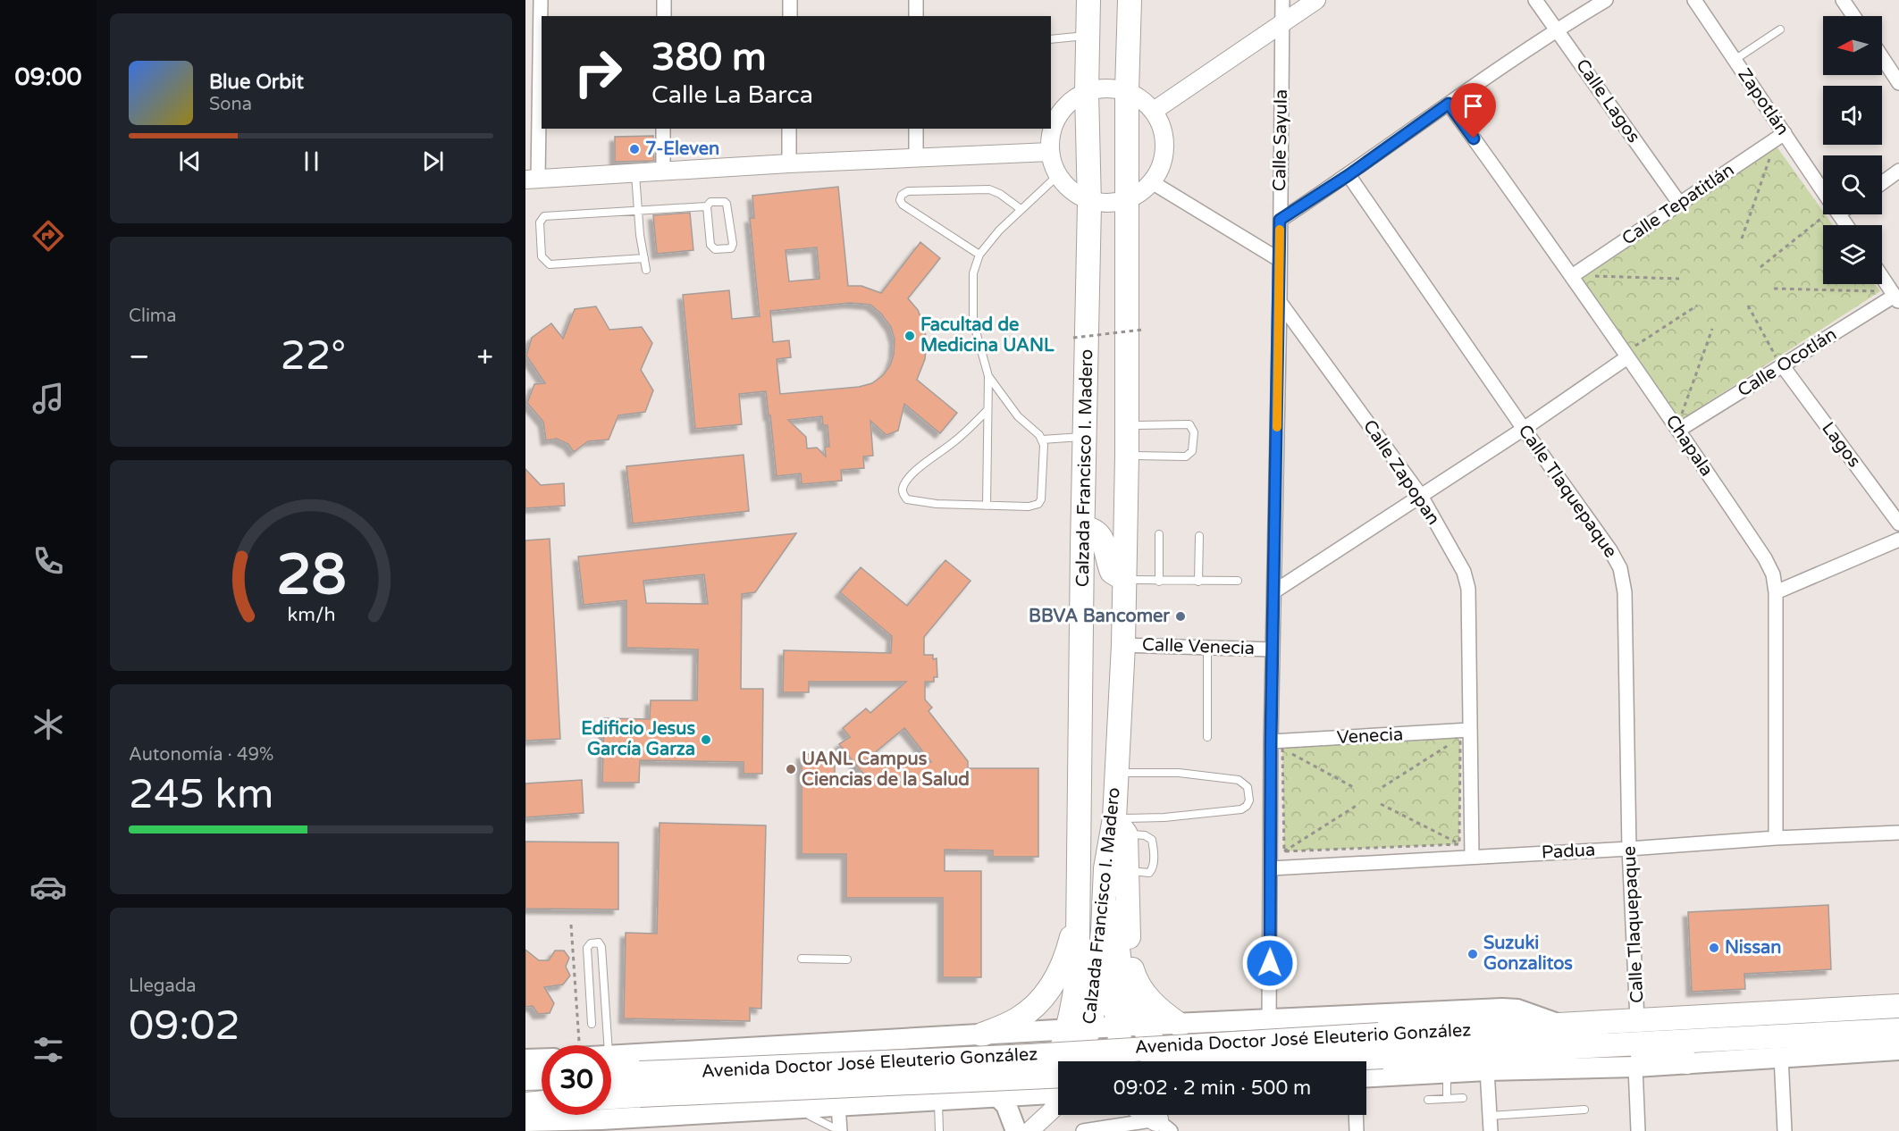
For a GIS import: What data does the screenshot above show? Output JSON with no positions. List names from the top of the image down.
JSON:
{
  "streets": {
    "main road": ["Calzada Francisco I. Madero", "Avenida Doctor José Eleuterio González"],
    "street": [
      "Calle Lagos",
      "Zapotlán",
      "Calle Sayula",
      "Calle Tepatitlán",
      "Calle Ocotlán",
      "Lagos",
      "Chapala",
      "Calle Zapopan",
      "Calle Tlaquepaque",
      "Calle Venecia",
      "Venecia",
      "Padua"
    ]
  },
  "crossings": [
    ["Calle Lagos", "Calle Tepatitlán"],
    ["Zapotlán", "Calle Tepatitlán"],
    ["Calle Sayula", "Calle Zapopan"],
    ["Calle Sayula", "Calle Venecia"],
    ["Calle Sayula", "Venecia"],
    ["Calle Sayula", "Padua"],
    ["Calle Sayula", "Avenida Doctor José Eleuterio González"],
    ["Calle Tepatitlán", "Chapala"],
    ["Calle Ocotlán", "Lagos"],
    ["Calle Ocotlán", "Chapala"],
    ["Chapala", "Padua"],
    ["Calzada Francisco I. Madero", "Calle Venecia"],
    ["Calzada Francisco I. Madero", "Avenida Doctor José Eleuterio González"],
    ["Calle Zapopan", "Venecia"],
    ["Calle Zapopan", "Padua"],
    ["Calle Tlaquepaque", "Padua"],
    ["Calle Tlaquepaque", "Avenida Doctor José Eleuterio González"]
  ],
  "places": [
    "7-Eleven",
    "Facultad de Medicina UANL",
    "BBVA Bancomer",
    "Edificio Jesus García Garza",
    "UANL Campus Ciencias de la Salud",
    "Nissan",
    "Suzuki Gonzalitos"
  ],
  "north": "left",
  "page": {
    "tabs": "09:00",
    "turn": ["380 m", "Calle La Barca"],
    "song": ["Blue Orbit", "Sona"],
    "tile": [
      "Clima",
      ["Autonomía · 49%", "245 km"],
      ["Llegada", "09:02"]
    ],
    "heat": ["−", "22°", "+"],
    "limit": "30",
    "trip": "09:02 · 2 min · 500 m",
    "gauge": ["28", "km/h"]
  }
}
